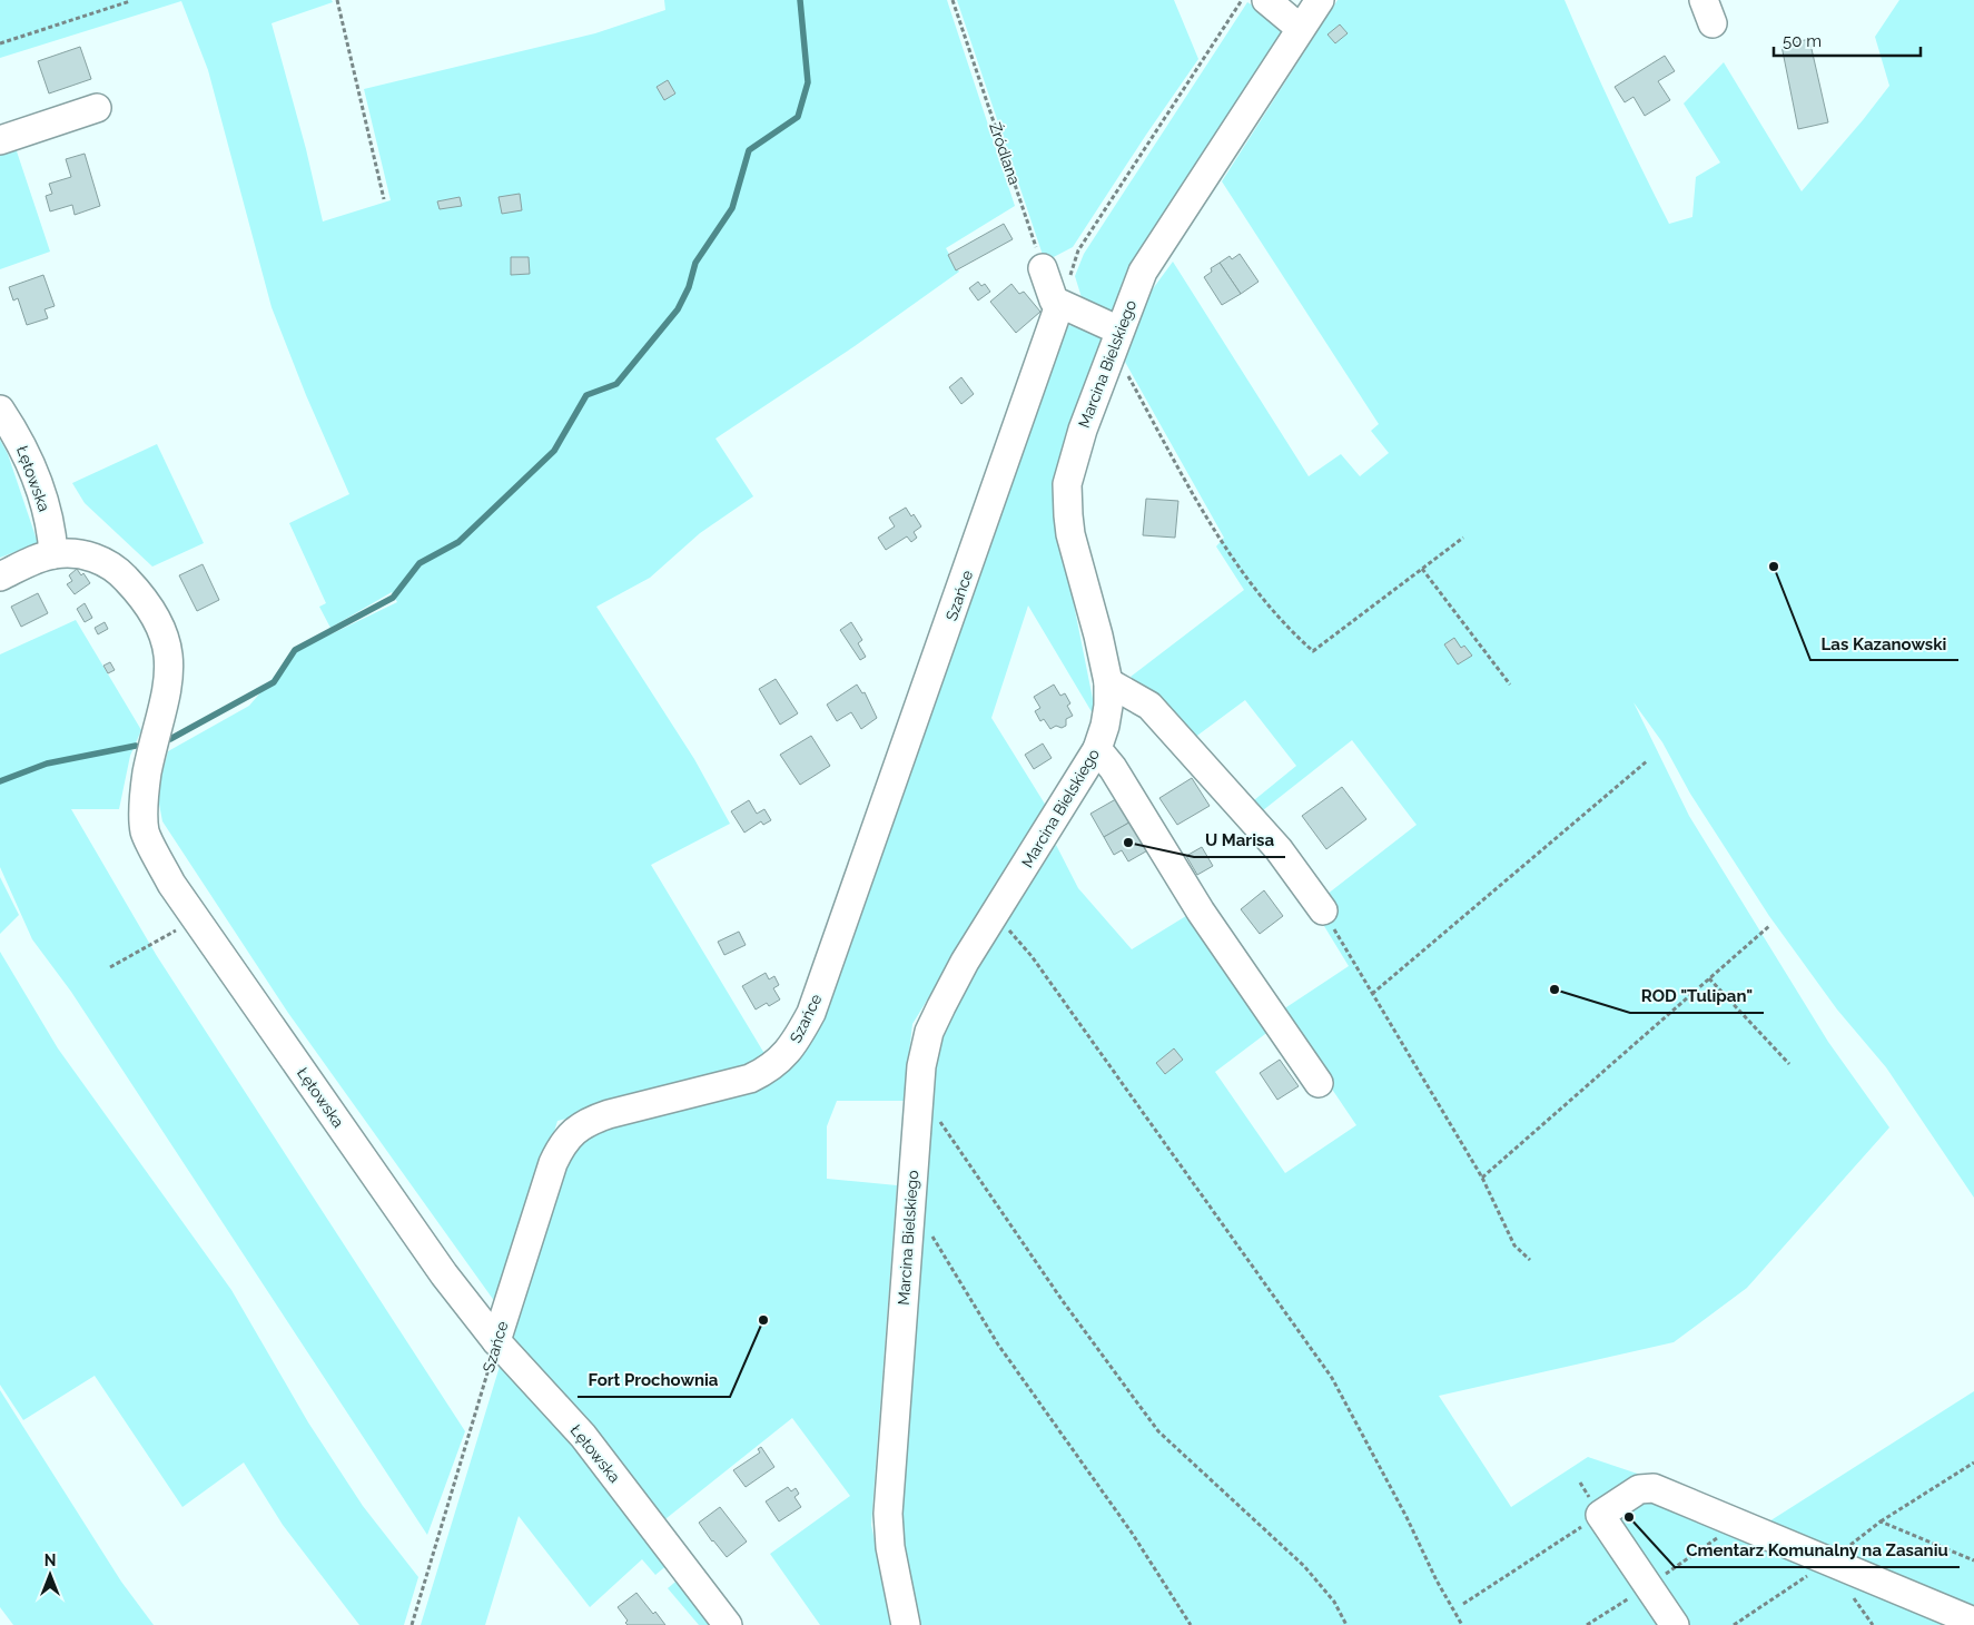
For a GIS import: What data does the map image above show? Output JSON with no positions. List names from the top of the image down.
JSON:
{
  "streets": {
    "street": ["Marcina Bielskiego", "Łętowska", "Szańce"],
    "path": ["Źródlana"]
  },
  "crossings": [
    ["Łętowska", "Szańce"]
  ],
  "places": [
    "Las Kazanowski",
    "U Marisa",
    "ROD \"Tulipan\"",
    "Fort Prochownia",
    "Cmentarz Komunalny na Zasaniu"
  ],
  "scale_bar": "50 m",
  "north": "top"
}
